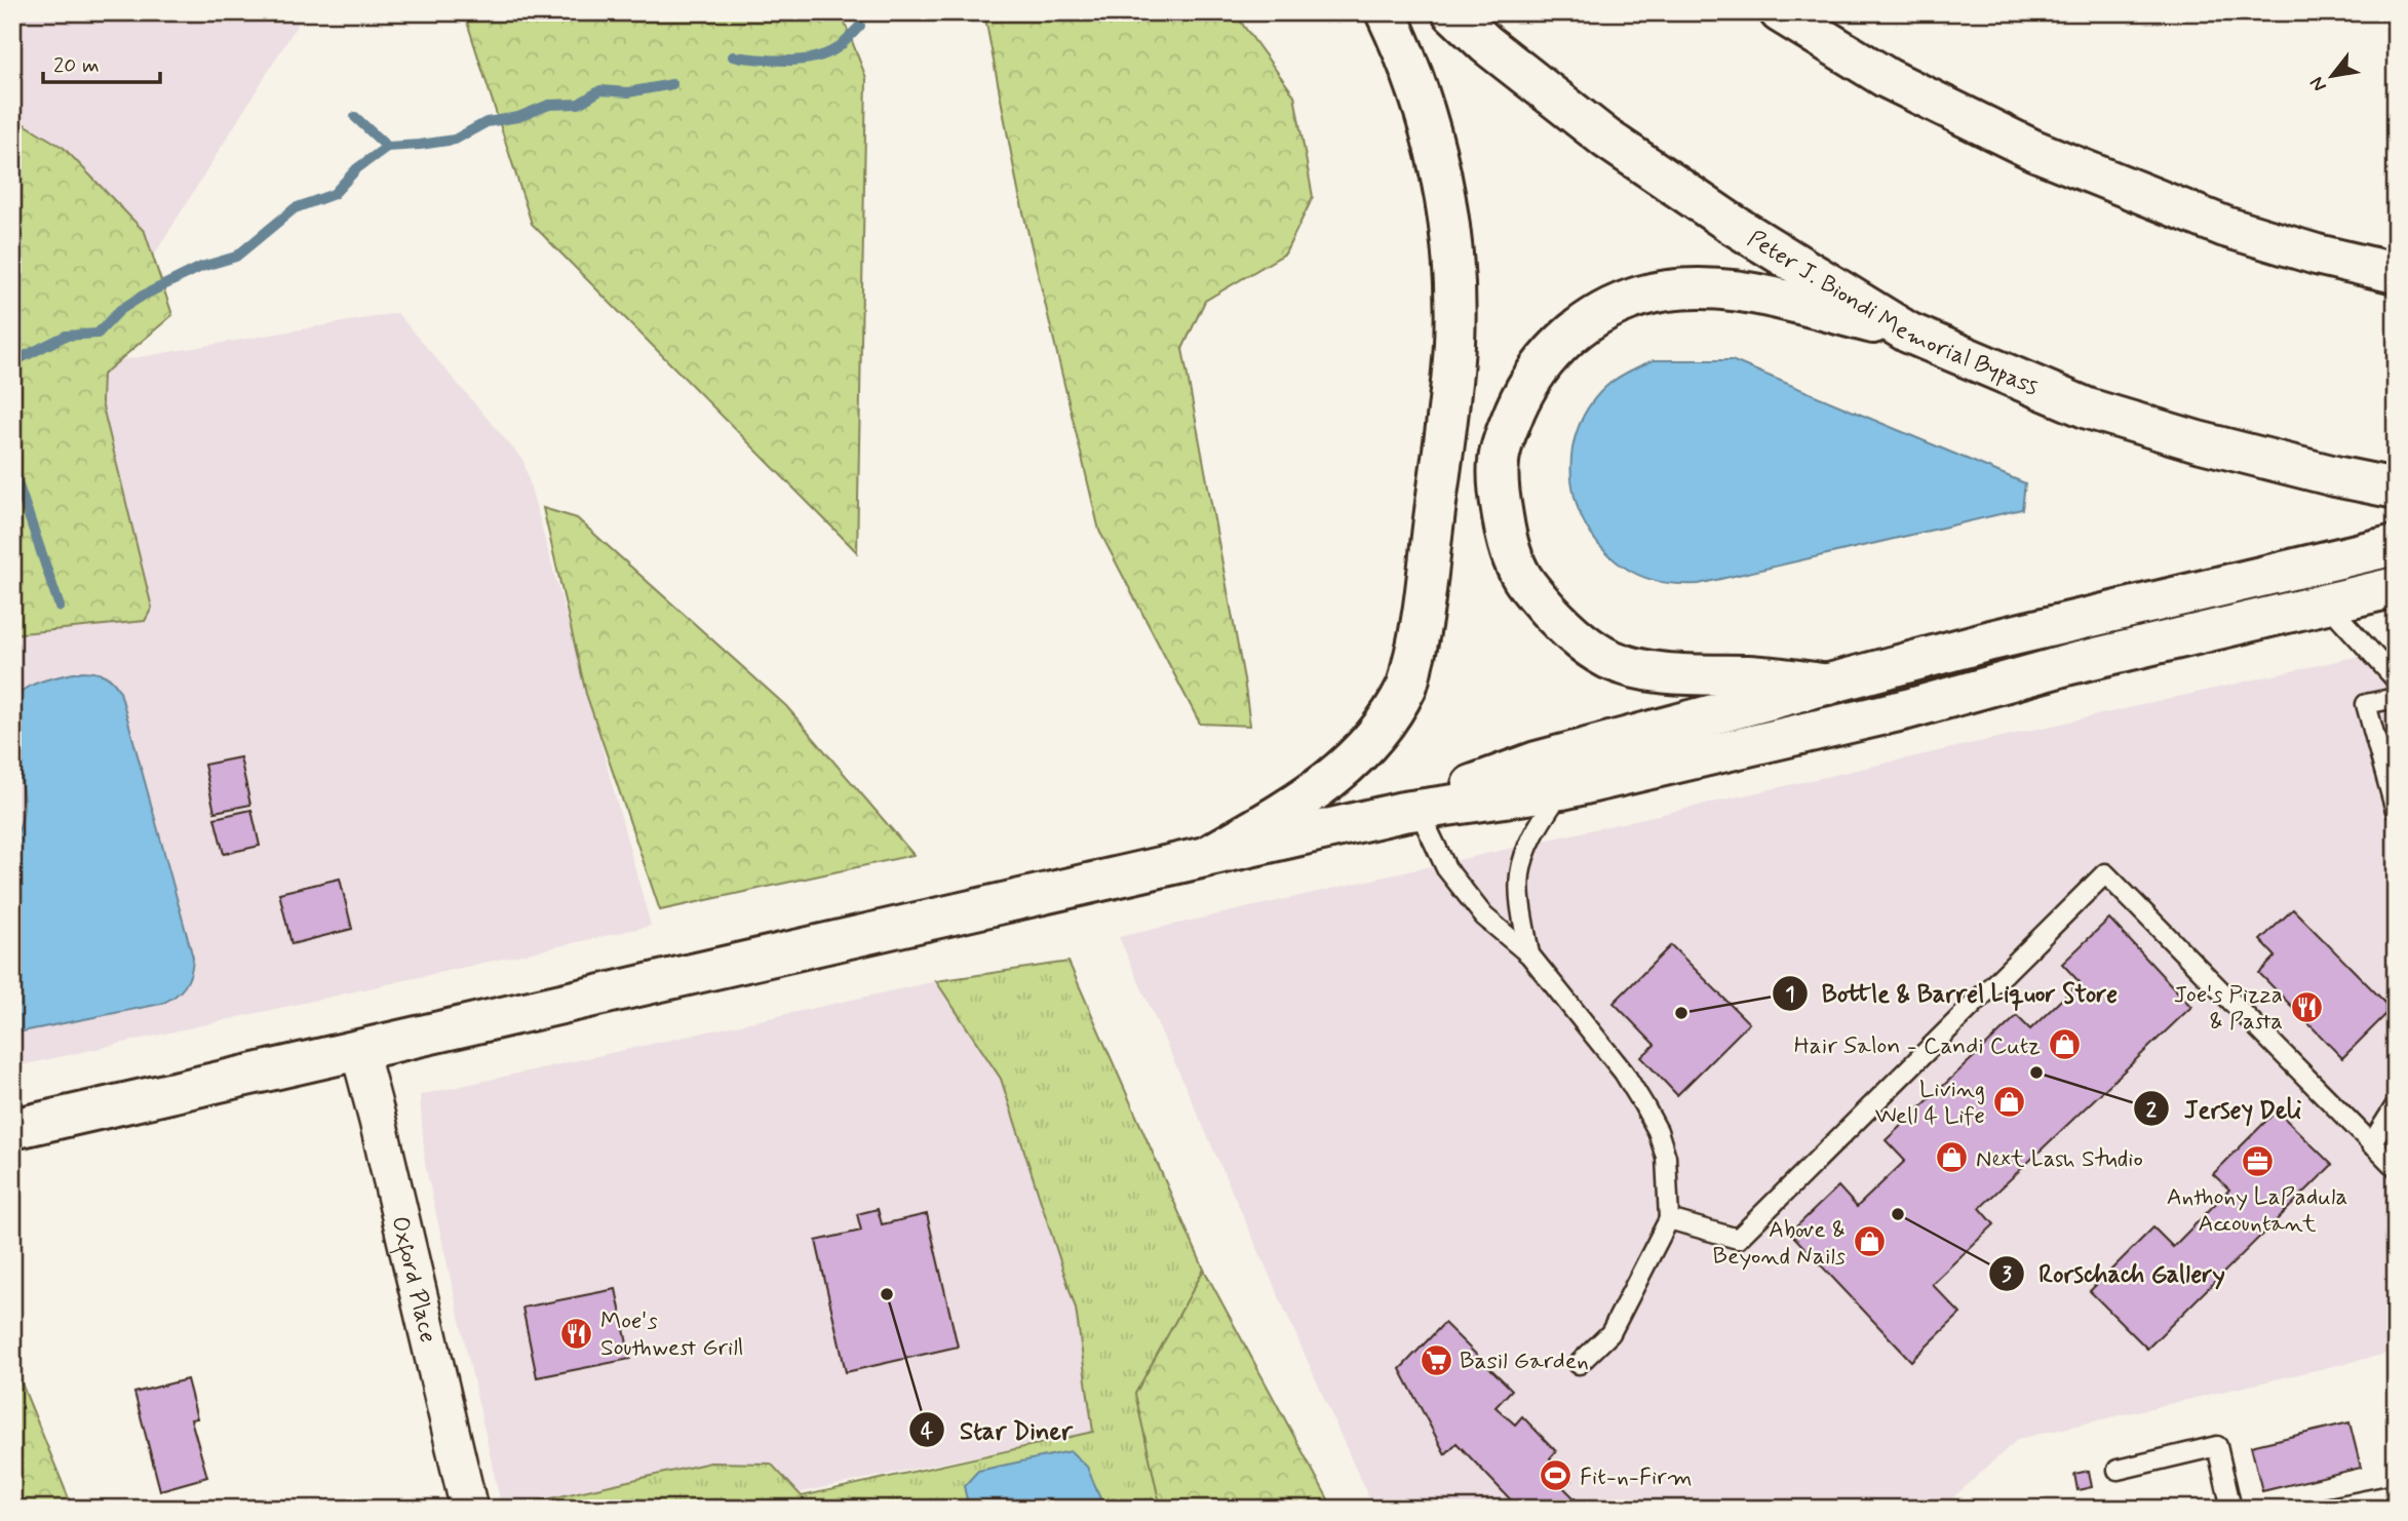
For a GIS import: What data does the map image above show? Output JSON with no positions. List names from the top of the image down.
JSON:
{
  "streets": {
    "main road": ["Peter J. Biondi Memorial Bypass"],
    "street": ["Oxford Place"]
  },
  "places": {
    "restaurant": ["Joe's Pizza & Pasta", "Moe's Southwest Grill"],
    "other": [
      "Bottle & Barrel Liquor Store",
      "Jersey Deli",
      "Rorschach Gallery",
      "Star Diner"
    ],
    "shop": [
      "Hair Salon - Candi Cutz",
      "Living Well 4 Life",
      "Next Lash Studio",
      "Above & Beyond Nails"
    ],
    "office": ["Anthony LaPadula Accountant"],
    "supermarket": ["Basil Garden"],
    "sports": ["Fit-n-Firm"]
  },
  "scale_bar": "20 m",
  "north": "bottom left"
}
